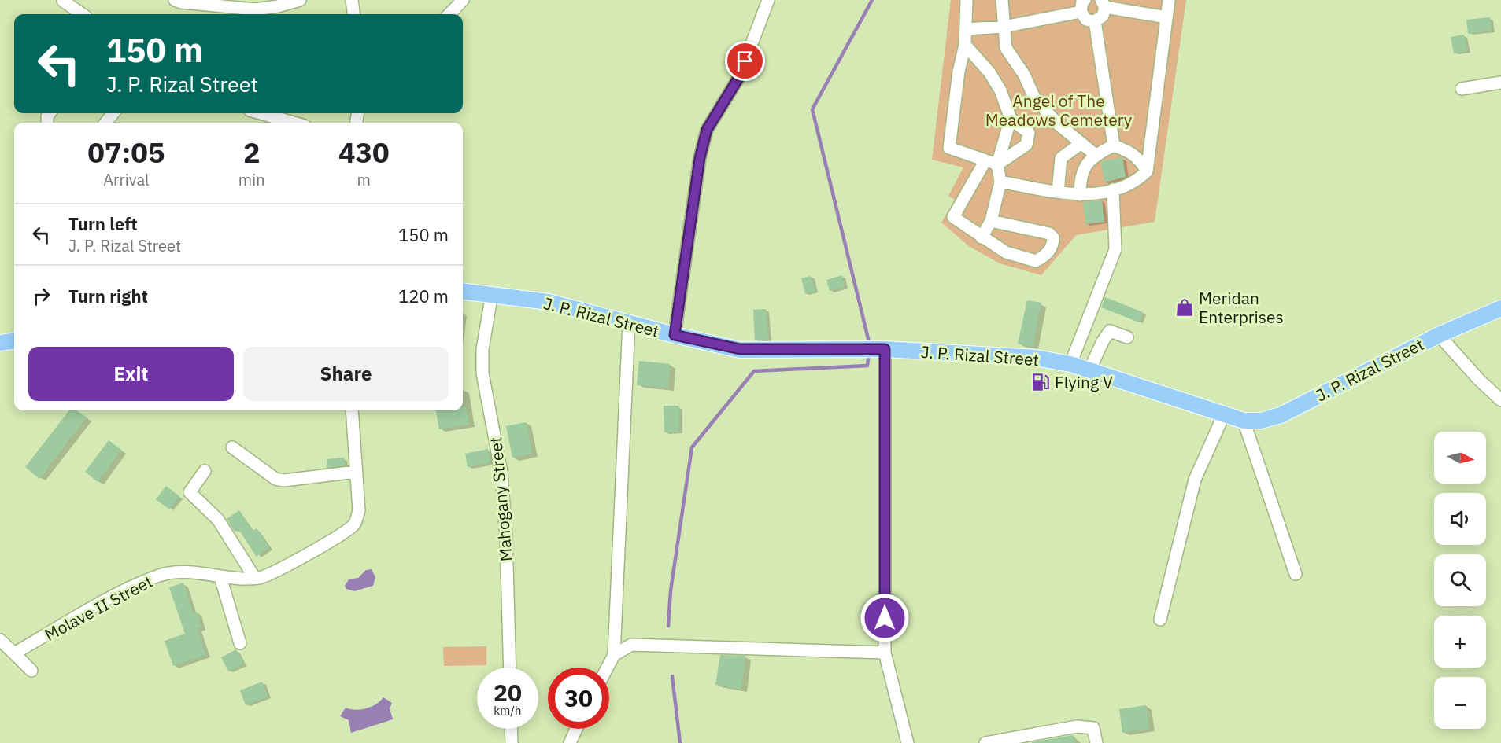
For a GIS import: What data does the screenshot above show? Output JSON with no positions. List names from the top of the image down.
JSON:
{
  "streets": {
    "main road": ["J. P. Rizal Street"],
    "street": ["Mahogany Street", "Molave II Street"]
  },
  "crossings": [
    ["J. P. Rizal Street", "Mahogany Street"]
  ],
  "parks": ["Angel of The Meadows Cemetery"],
  "places": {
    "shop": ["Meridan Enterprises"],
    "fuel station": ["Flying V"]
  },
  "north": "right",
  "page": {
    "turn": ["150 m", "J. P. Rizal Street"],
    "eta": [
      "07:05",
      "Arrival",
      "2",
      "min",
      "430",
      "m"
    ],
    "list": [
      {
        "name": "Turn left",
        "note": "J. P. Rizal Street",
        "value": "150 m"
      },
      {
        "name": "Turn right",
        "value": "120 m"
      }
    ],
    "buttons": ["Exit", "Share"],
    "map_buttons": ["+", "−"],
    "speed": "20 km/h",
    "limit": "30"
  }
}
